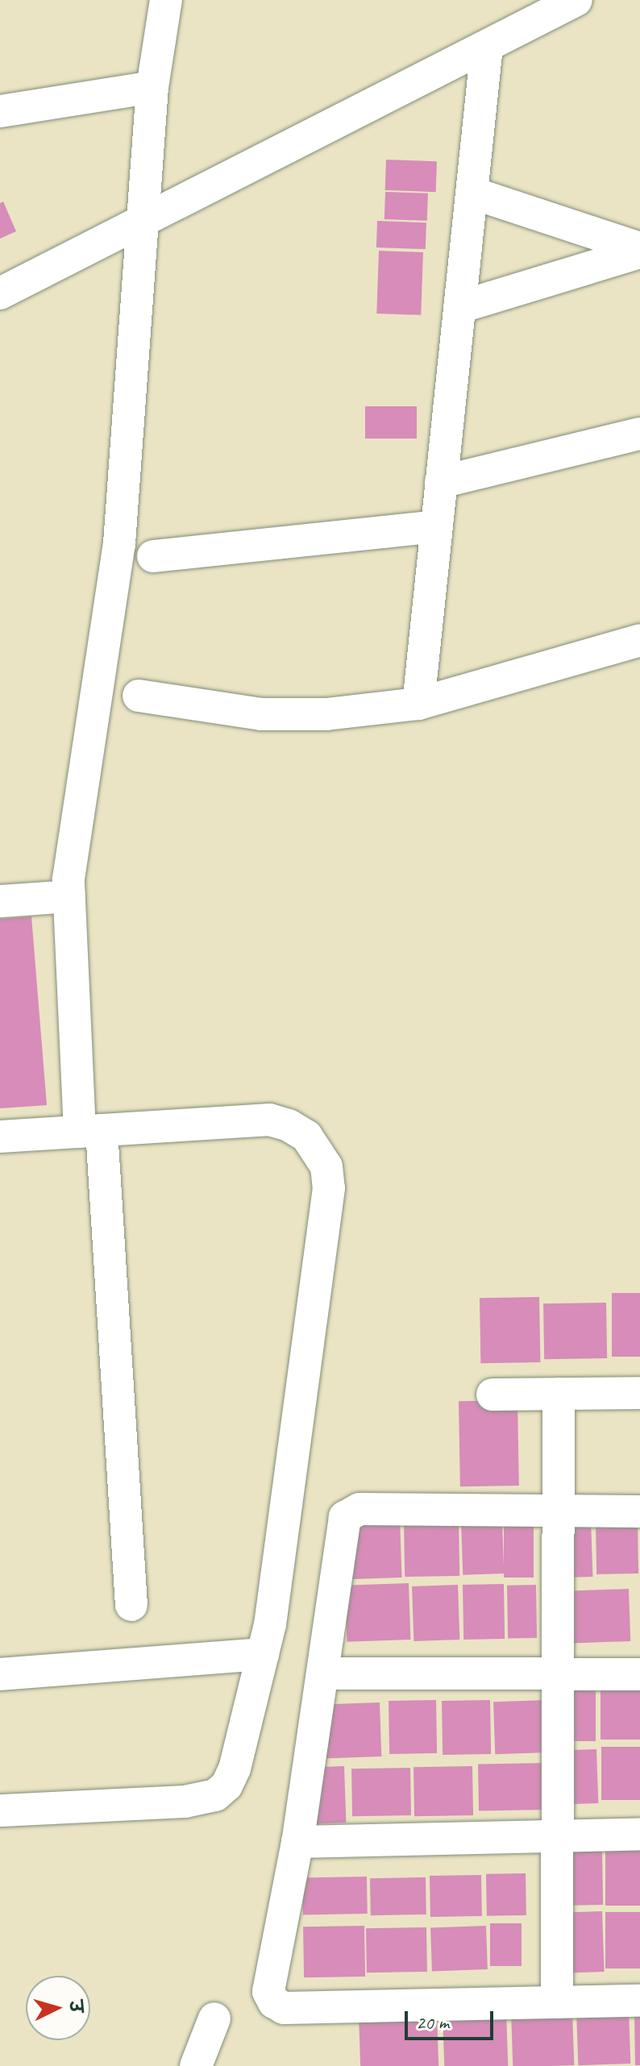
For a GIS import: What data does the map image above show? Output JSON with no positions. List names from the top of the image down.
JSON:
{
  "scale_bar": "20 m",
  "north": "right"
}
